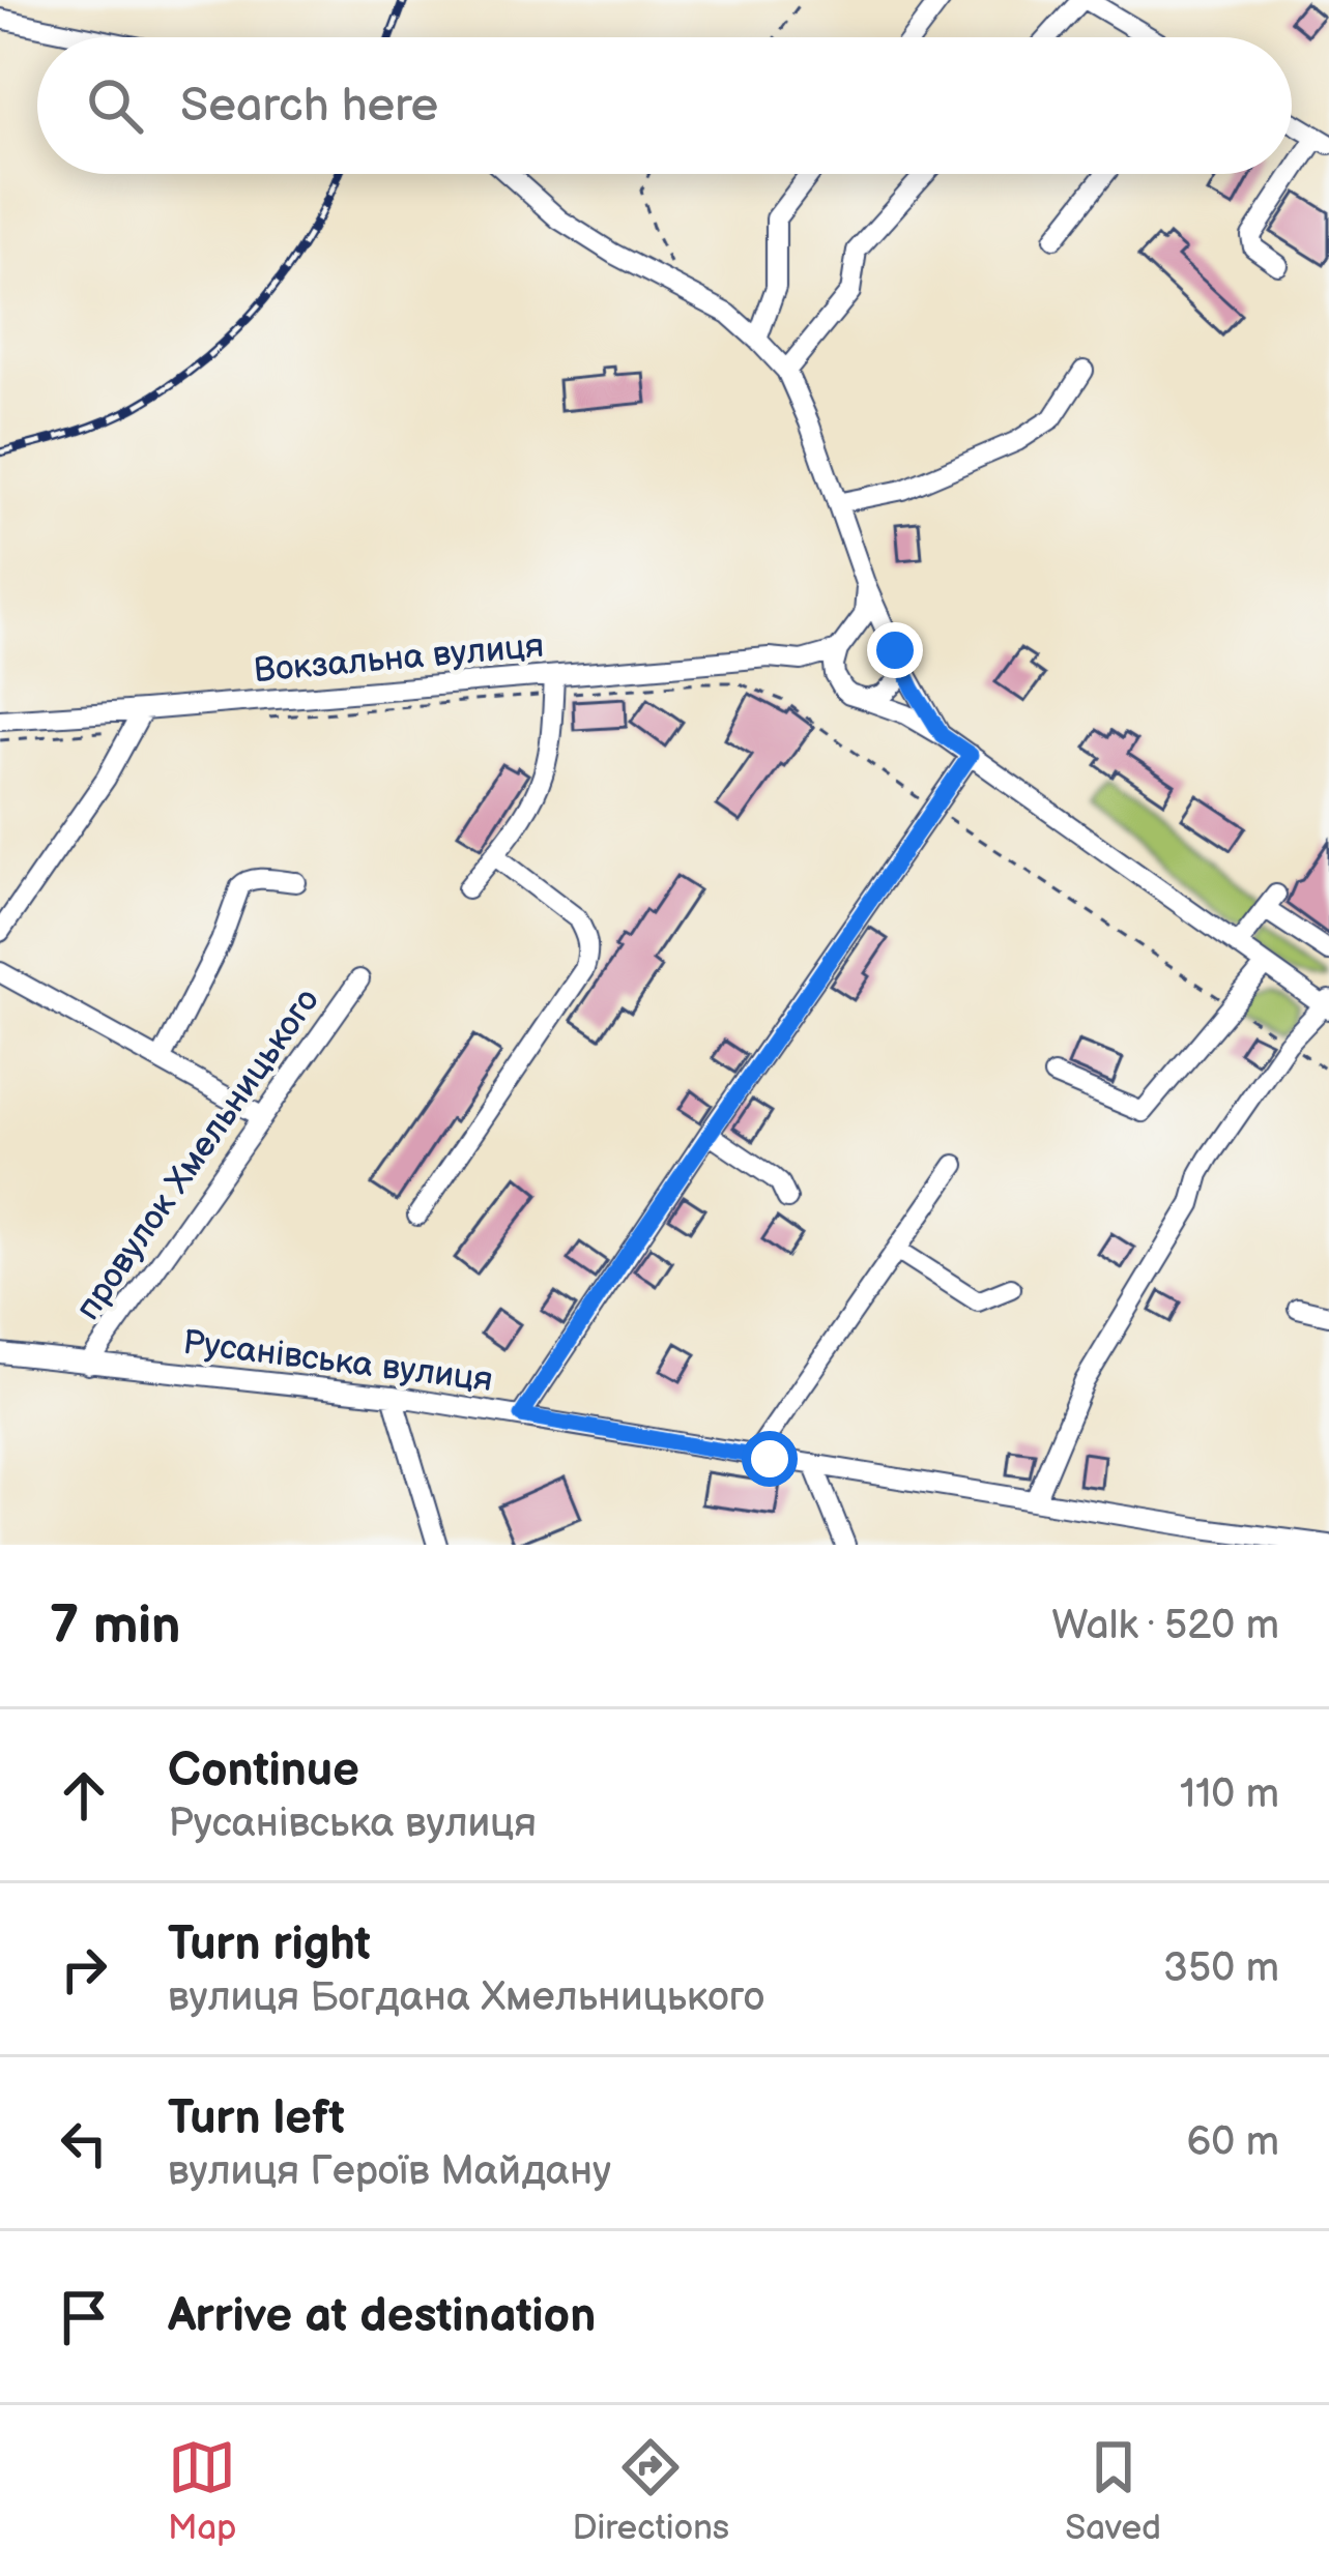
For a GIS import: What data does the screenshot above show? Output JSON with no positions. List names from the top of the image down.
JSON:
{
  "streets": {
    "street": ["Вокзальна вулиця", "провулок Хмельницького", "Русанівська вулиця"]
  },
  "crossings": [
    ["провулок Хмельницького", "Русанівська вулиця"]
  ],
  "page": {
    "search": "Search here",
    "heading": ["7 min", "Walk · 520 m"],
    "list": [
      ["Continue", "Русанівська вулиця", "110 m"],
      ["Turn right", "вулиця Богдана Хмельницького", "350 m"],
      ["Turn left", "вулиця Героїв Майдану", "60 m"],
      "Arrive at destination"
    ],
    "nav": ["Map", "Directions", "Saved"]
  }
}
